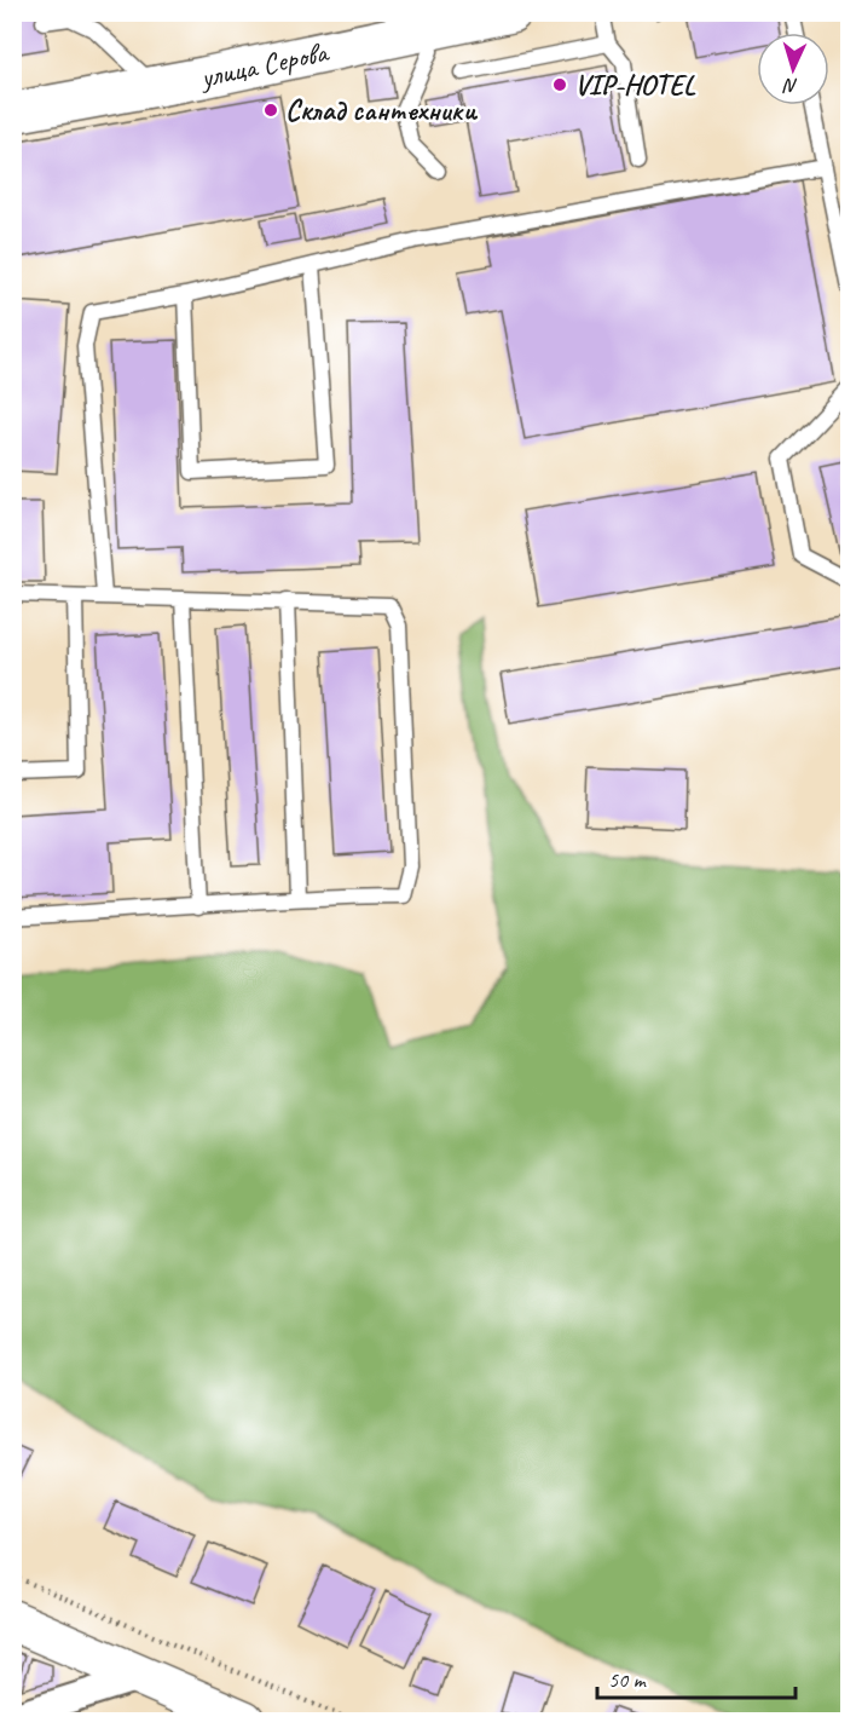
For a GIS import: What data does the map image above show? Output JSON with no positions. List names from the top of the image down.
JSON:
{
  "streets": {
    "main road": ["улица Серова"]
  },
  "places": ["VIP-HOTEL", "Склад сантехники"],
  "scale_bar": "50 m",
  "north": "bottom"
}
